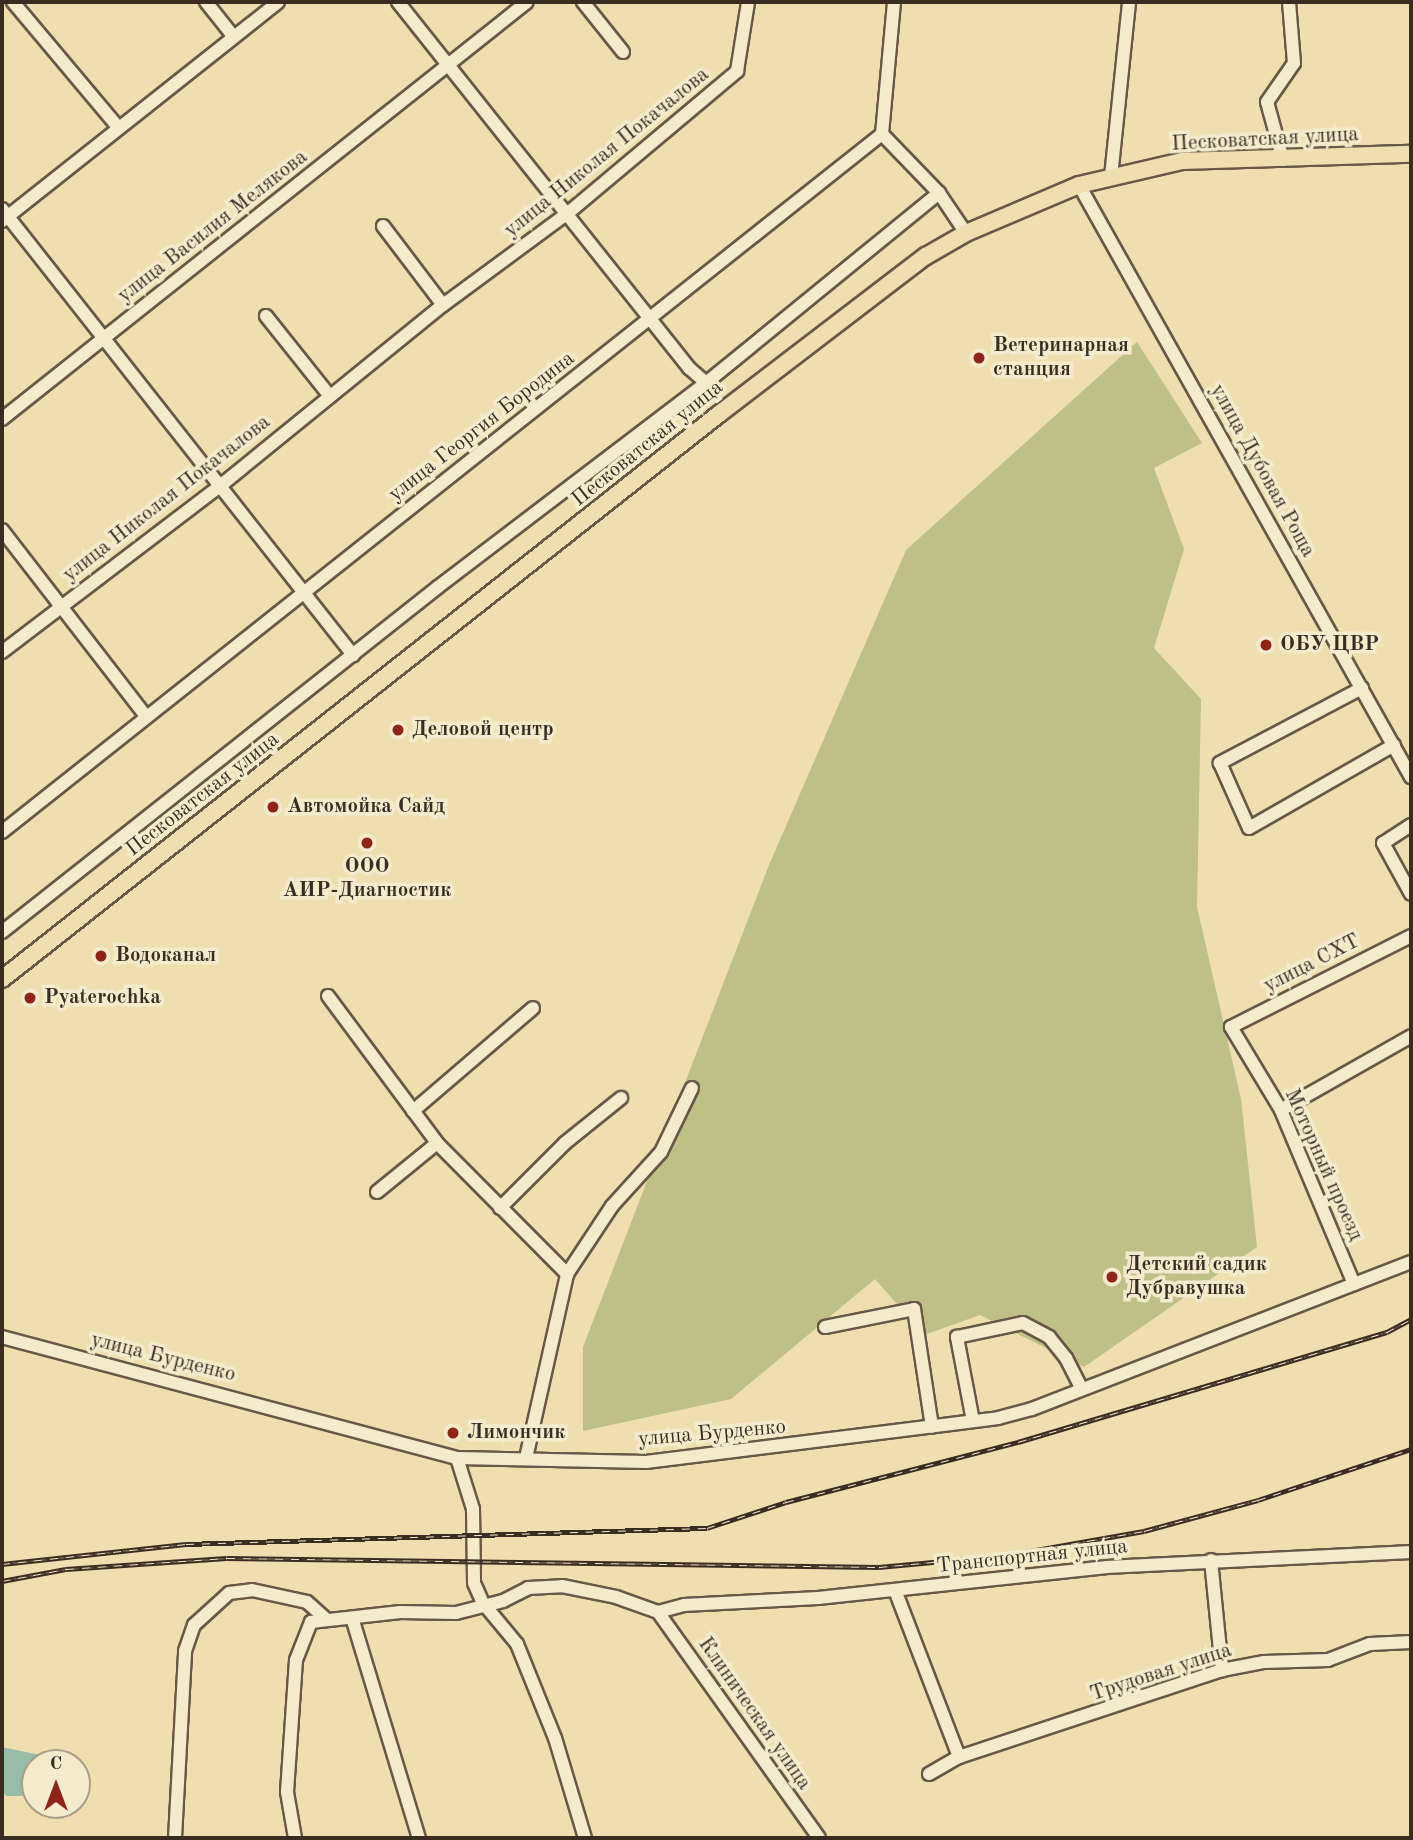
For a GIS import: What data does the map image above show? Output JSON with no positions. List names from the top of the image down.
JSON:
{
  "streets": {
    "main road": ["Песковатская улица"],
    "street": [
      "улица Николая Покачалова",
      "улица Василия Мелякова",
      "улица Георгия Бородина",
      "улица Дубовая Роща",
      "улица СХТ",
      "Моторный проезд",
      "улица Бурденко",
      "Транспортная улица",
      "Трудовая улица",
      "Клиническая улица"
    ]
  },
  "crossings": [
    ["Песковатская улица", "улица Дубовая Роща"],
    ["улица Николая Покачалова", "улица Георгия Бородина"],
    ["улица СХТ", "Моторный проезд"],
    ["Моторный проезд", "улица Бурденко"],
    ["Транспортная улица", "Клиническая улица"]
  ],
  "places": [
    "Ветеринарная станция",
    "ОБУ ЦВР",
    "Деловой центр",
    "Автомойка Сайд",
    "ООО АИР-Диагностик",
    "Водоканал",
    "Pyaterochka",
    "Детский садик Дубравушка",
    "Лимончик"
  ],
  "north": "top"
}
